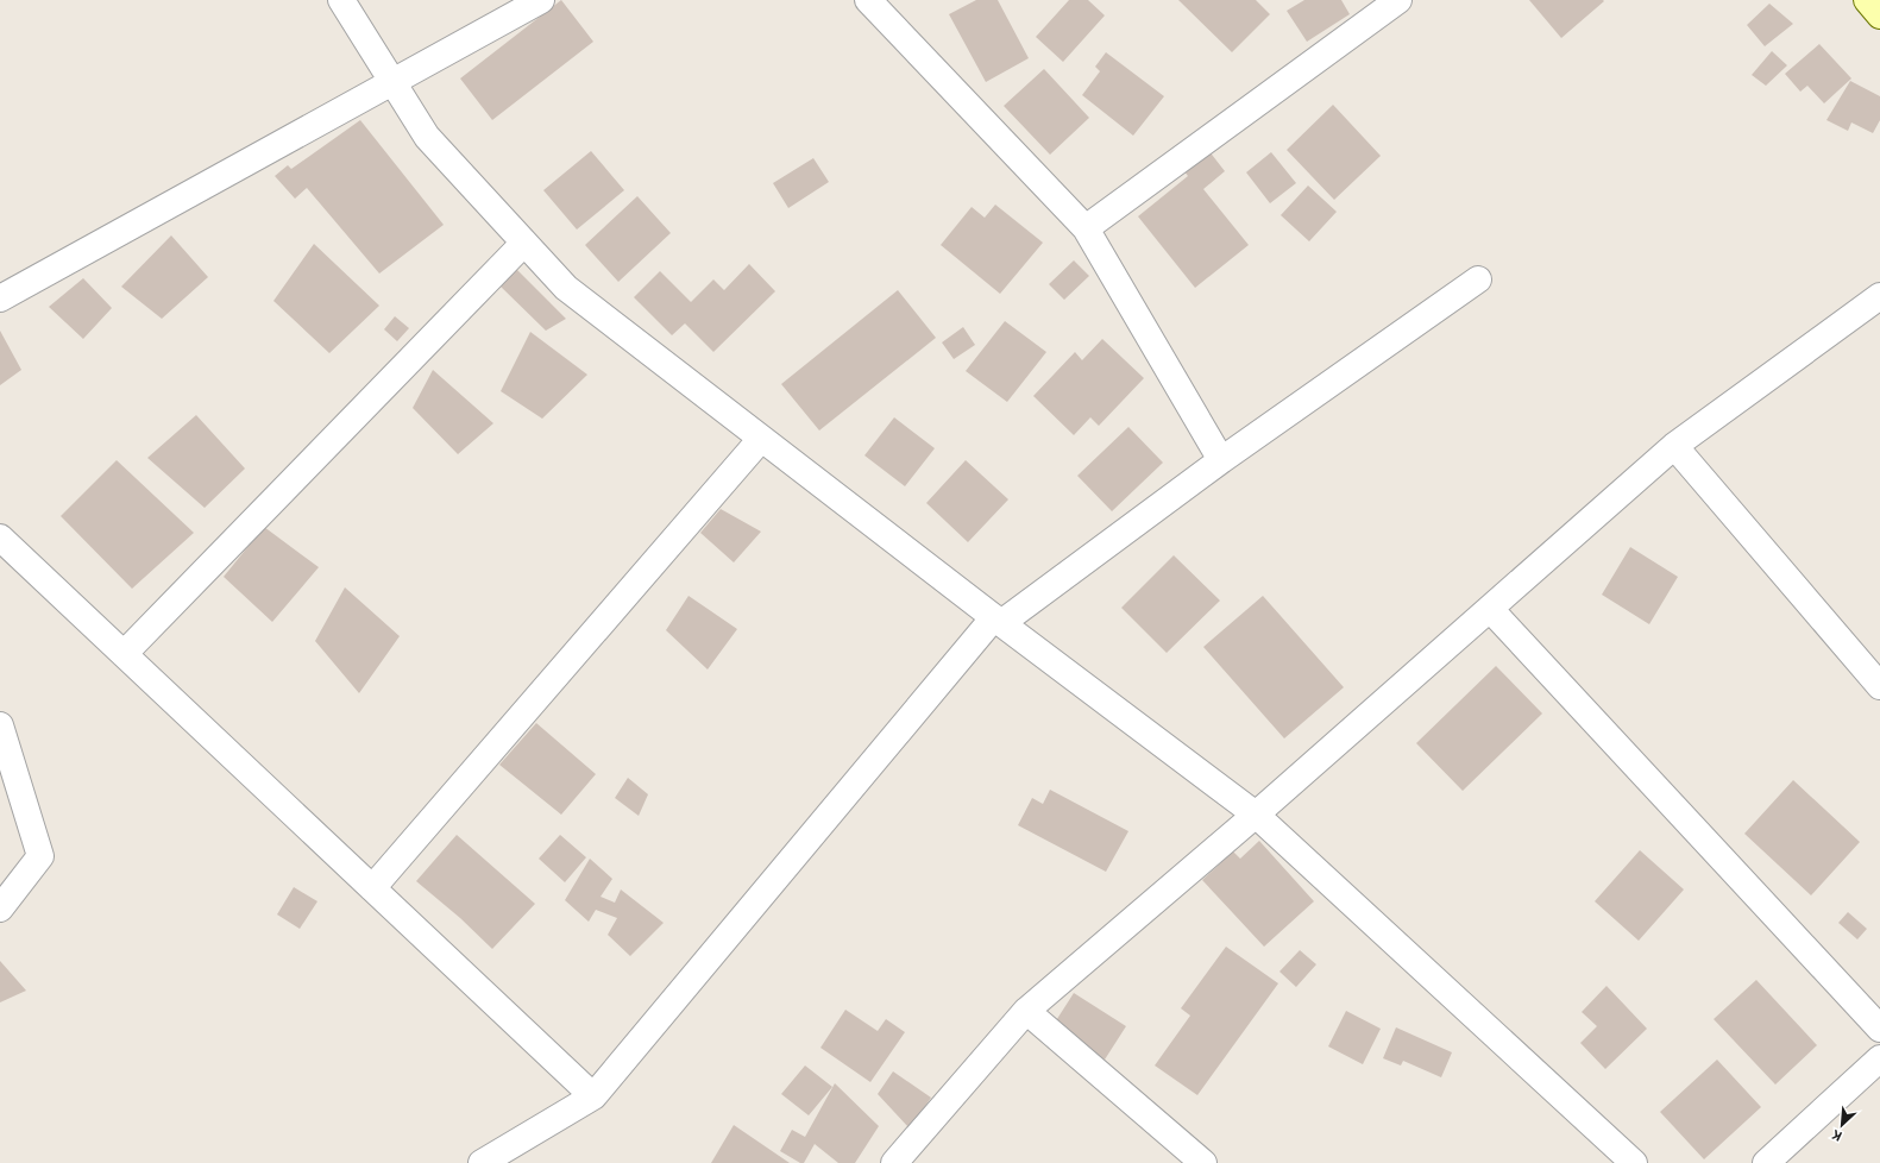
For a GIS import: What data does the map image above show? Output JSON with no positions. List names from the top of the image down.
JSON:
{
  "north": "bottom left"
}
